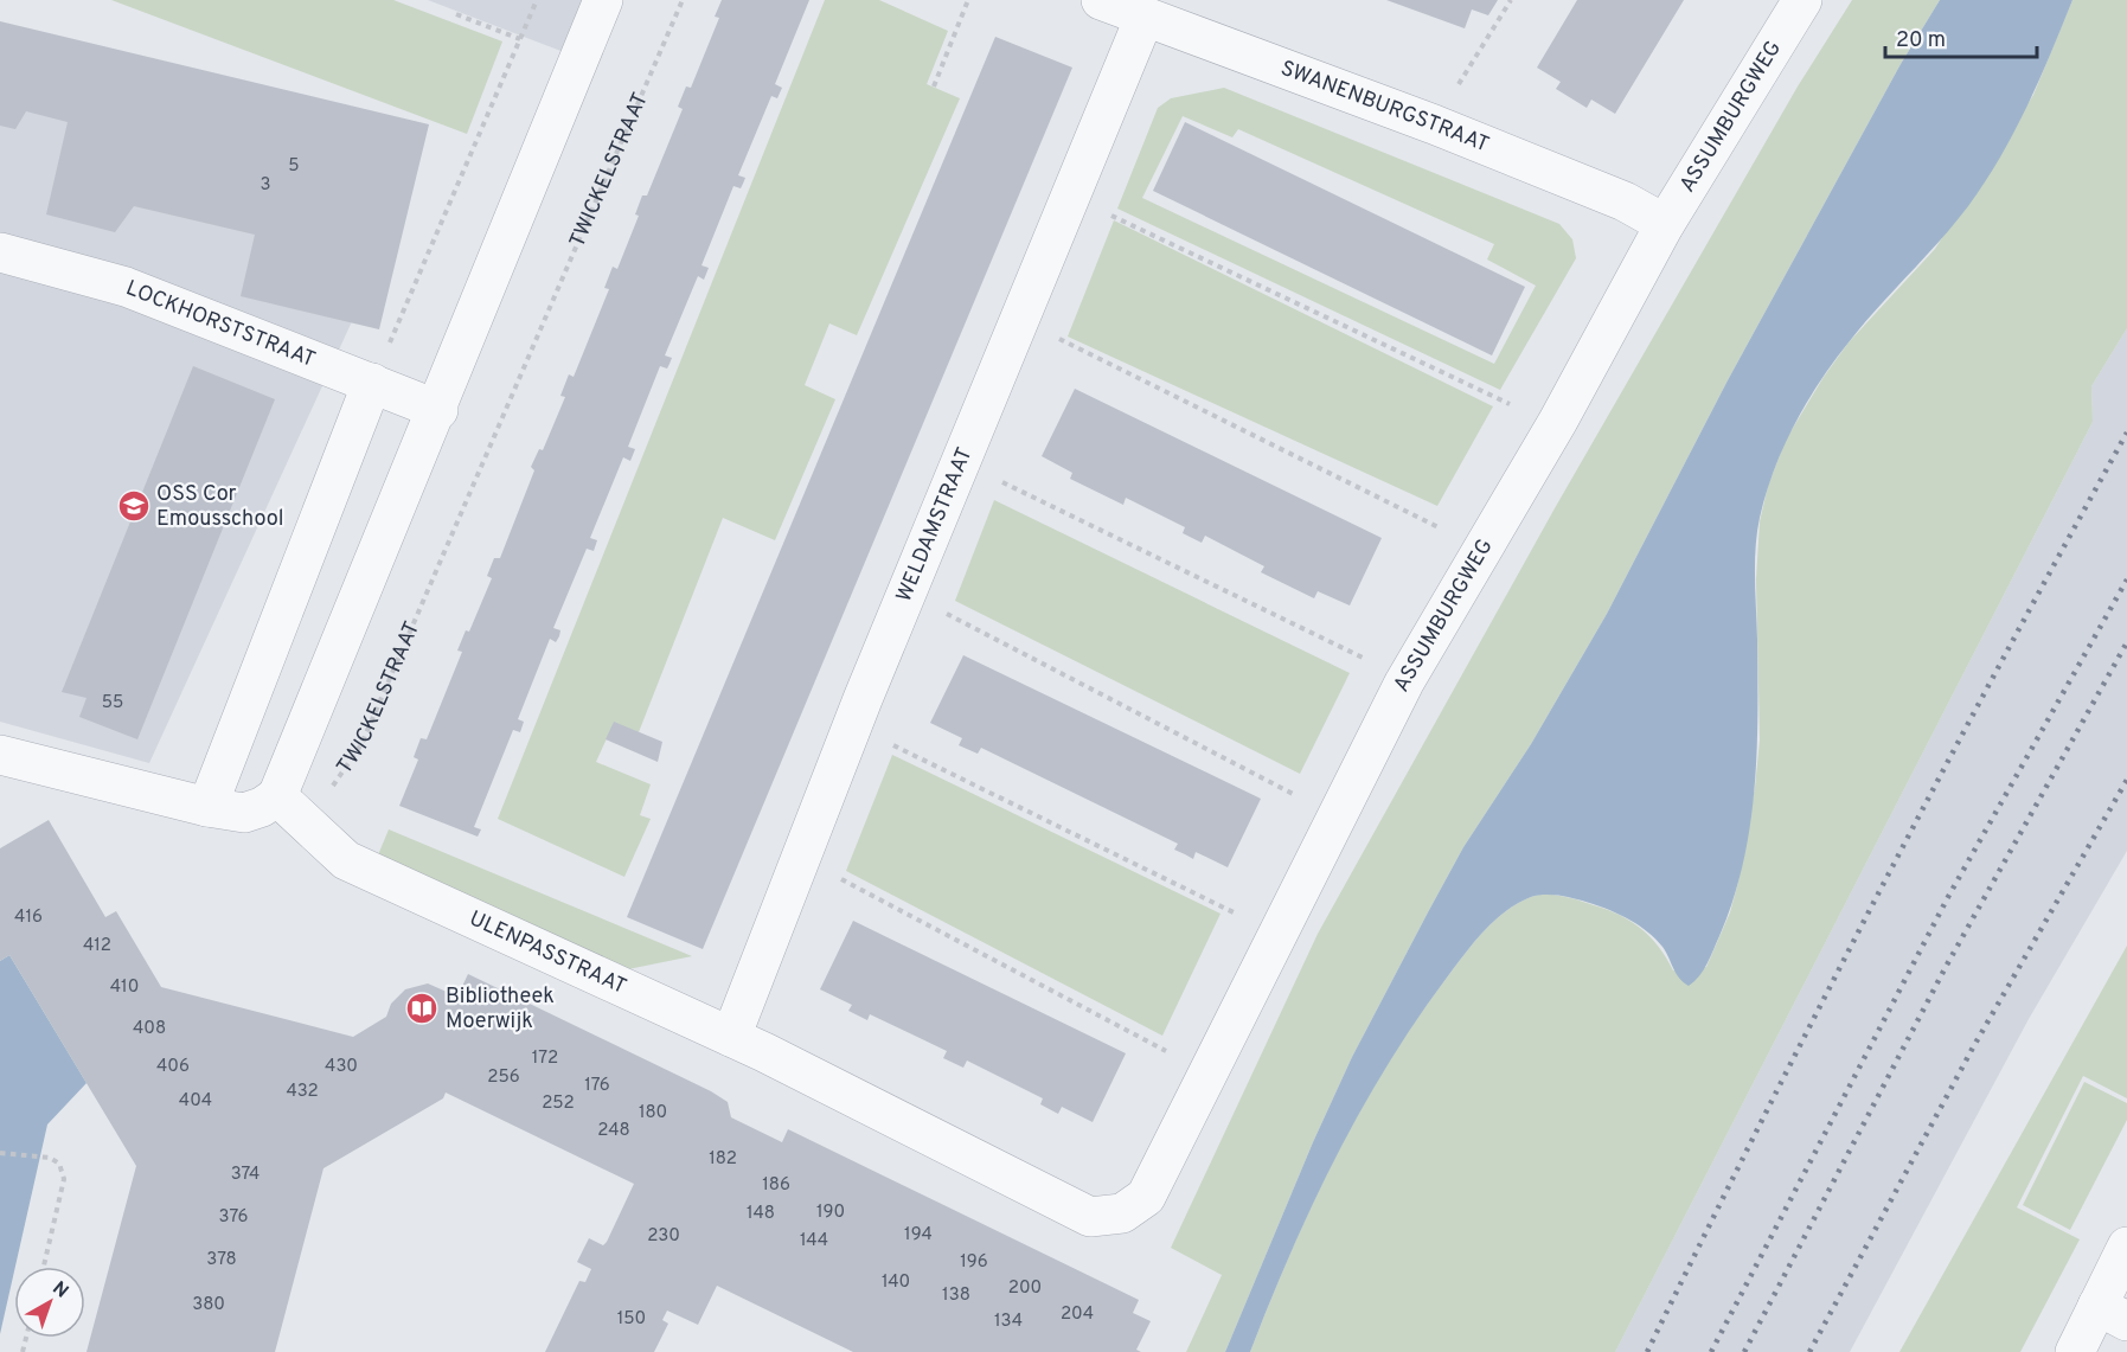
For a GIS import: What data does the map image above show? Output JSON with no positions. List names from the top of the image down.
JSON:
{
  "streets": {
    "street": [
      "SWANENBURGSTRAAT",
      "ASSUMBURGWEG",
      "LOCKHORSTSTRAAT",
      "WELDAMSTRAAT",
      "ULENPASSTRAAT"
    ],
    "path": ["TWICKELSTRAAT"]
  },
  "crossings": [
    ["SWANENBURGSTRAAT", "ASSUMBURGWEG"],
    ["SWANENBURGSTRAAT", "WELDAMSTRAAT"],
    ["ASSUMBURGWEG", "ULENPASSTRAAT"],
    ["TWICKELSTRAAT", "ULENPASSTRAAT"],
    ["WELDAMSTRAAT", "ULENPASSTRAAT"]
  ],
  "places": {
    "school or university": ["OSS Cor Emousschool"],
    "library": ["Bibliotheek Moerwijk"]
  },
  "house_numbers": [
    "5",
    "3",
    "55",
    "416",
    "412",
    "410",
    "408",
    "172",
    "406",
    "430",
    "256",
    "176",
    "432",
    "404",
    "252",
    "180",
    "248",
    "182",
    "374",
    "186",
    "190",
    "148",
    "376",
    "194",
    "230",
    "144",
    "378",
    "196",
    "140",
    "200",
    "138",
    "380",
    "204",
    "150",
    "134"
  ],
  "scale_bar": "20 m",
  "north": "top right"
}
